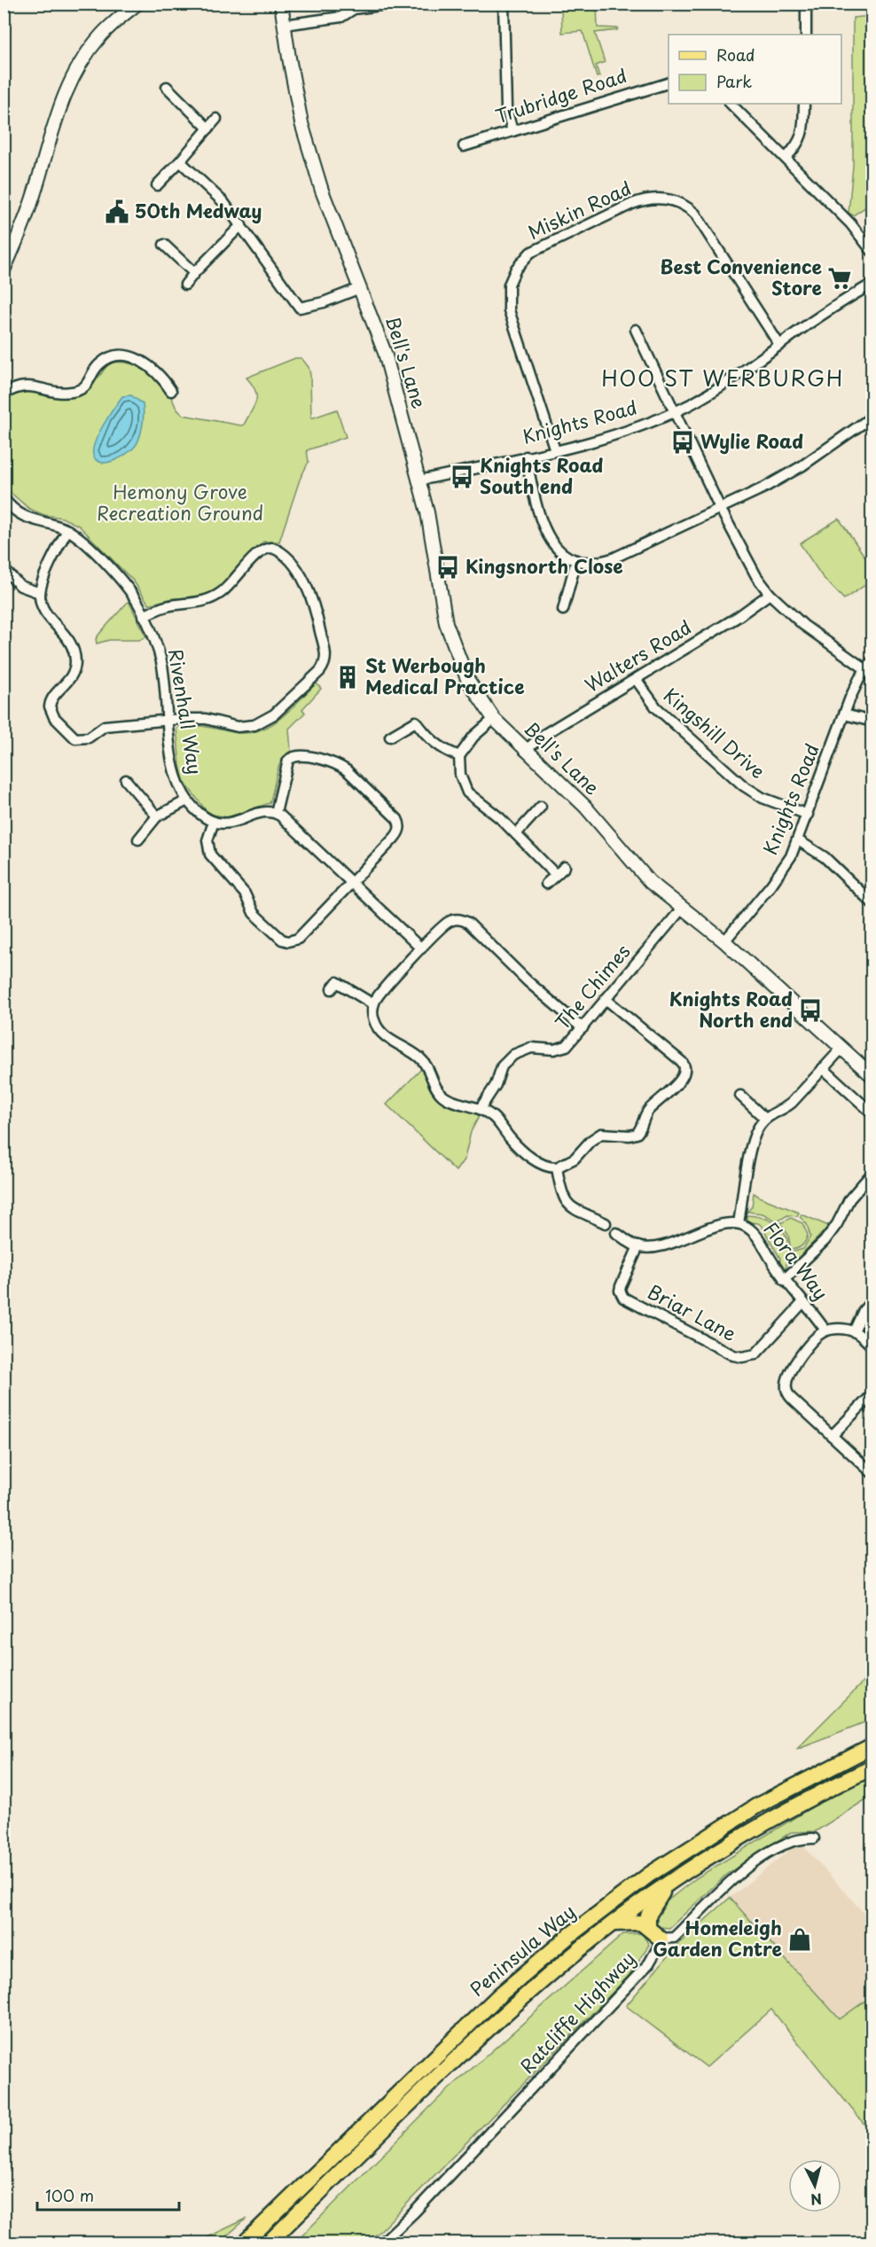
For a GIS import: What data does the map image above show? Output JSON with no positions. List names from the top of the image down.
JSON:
{
  "streets": {
    "main road": ["Peninsula Way"],
    "street": [
      "Trubridge Road",
      "Miskin Road",
      "Bell's Lane",
      "Knights Road",
      "Walters Road",
      "Rivenhall Way",
      "Kingshill Drive",
      "The Chimes",
      "Flora Way",
      "Briar Lane",
      "Ratcliffe Highway"
    ]
  },
  "crossings": [
    ["Miskin Road", "Knights Road"],
    ["Bell's Lane", "Knights Road"],
    ["Bell's Lane", "Walters Road"],
    ["Bell's Lane", "The Chimes"],
    ["Knights Road", "Kingshill Drive"],
    ["Walters Road", "Kingshill Drive"],
    ["Flora Way", "Briar Lane"]
  ],
  "districts": ["HOO ST WERBURGH"],
  "parks": ["Hemony Grove Recreation Ground"],
  "places": {
    "public building": ["50th Medway"],
    "supermarket": ["Best Convenience Store"],
    "bus stop": [
      "Wylie Road",
      "Knights Road South end",
      "Kingsnorth Close",
      "Knights Road North end"
    ],
    "building": ["St Werbough Medical Practice"],
    "shop": ["Homeleigh Garden Cntre"]
  },
  "legend": ["Road", "Park"],
  "scale_bar": "100 m",
  "north": "bottom"
}
